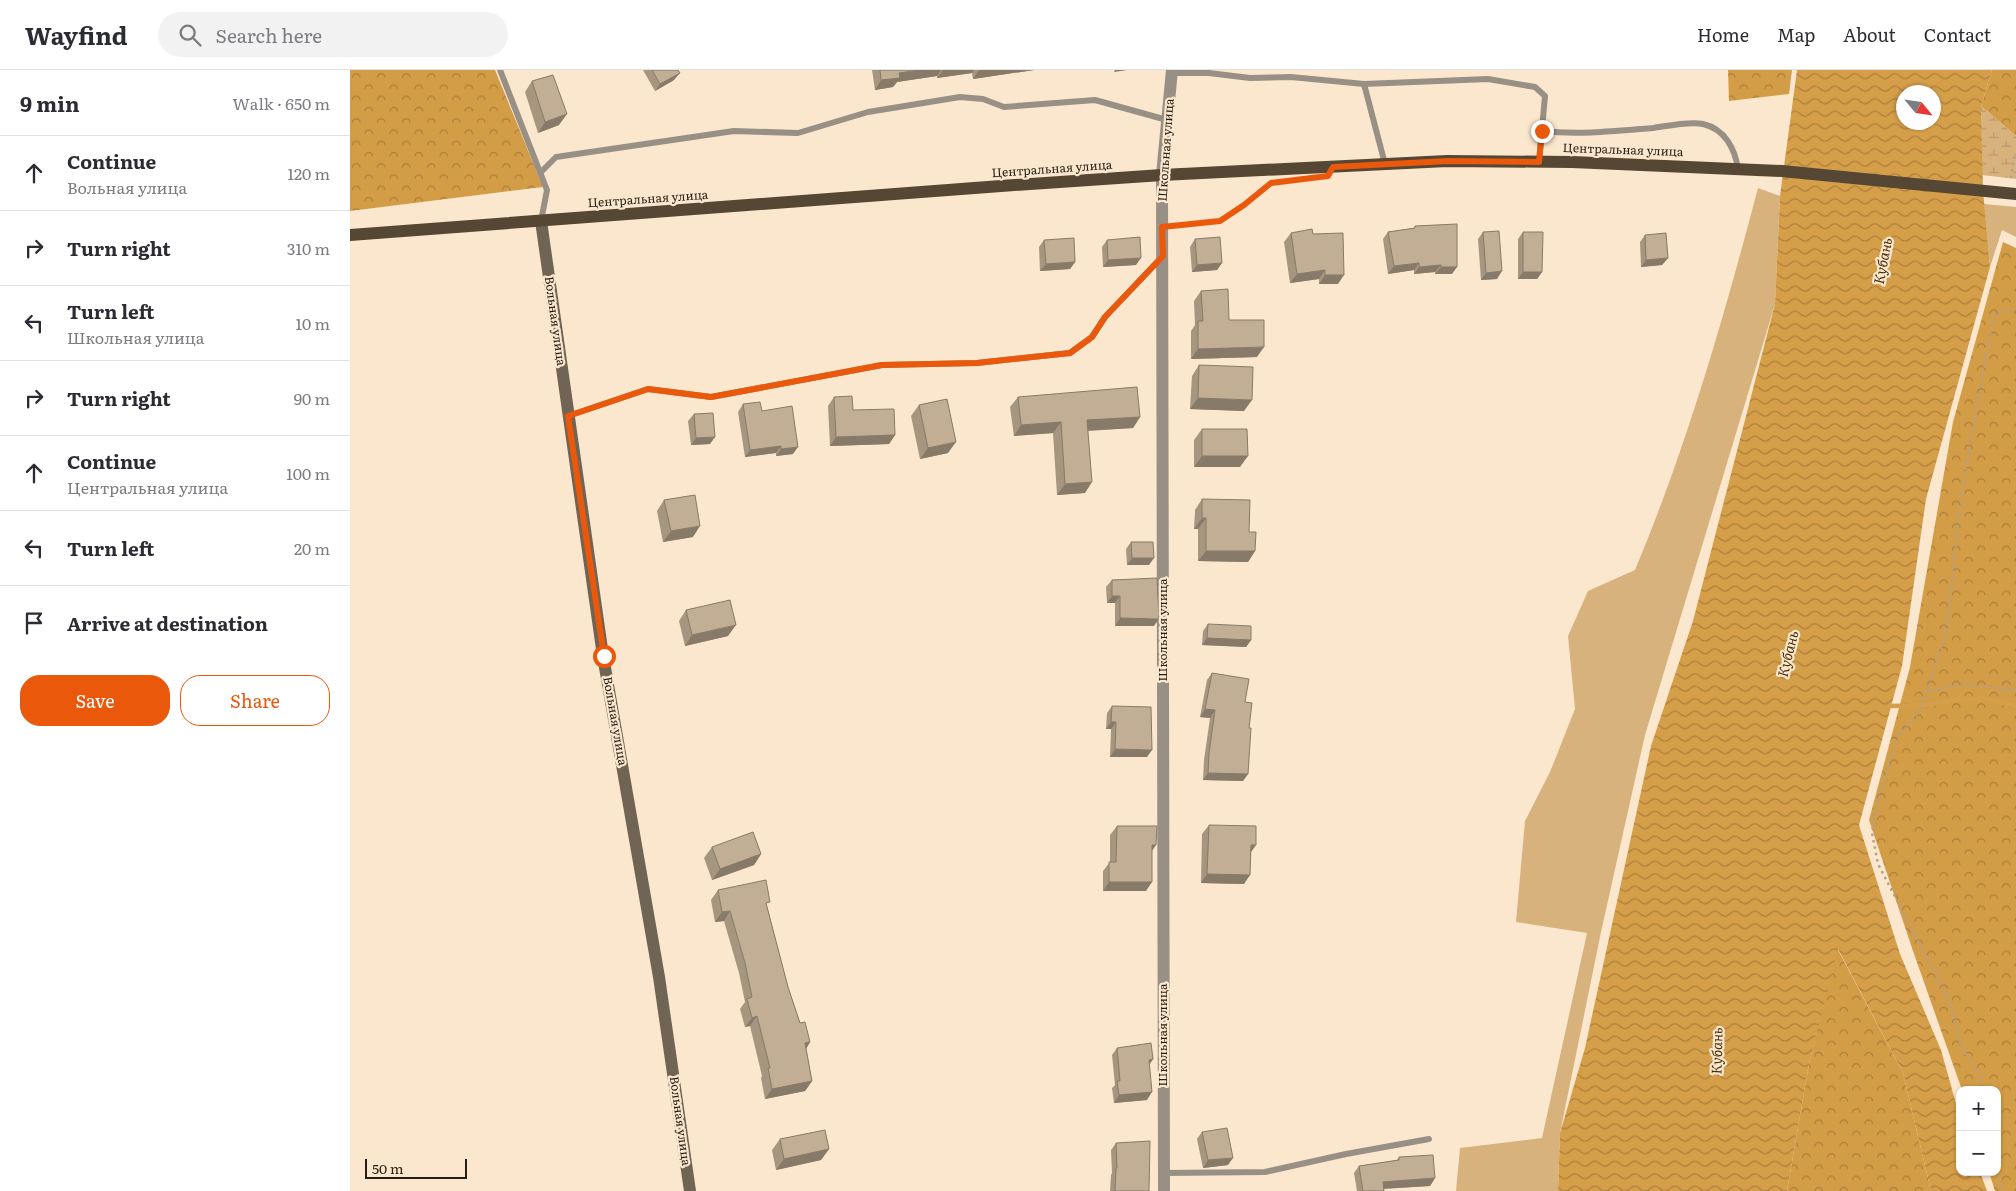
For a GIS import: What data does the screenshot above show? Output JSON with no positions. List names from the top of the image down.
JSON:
{
  "streets": {
    "main road": ["Центральная улица"],
    "street": ["Школьная улица", "Вольная улица"]
  },
  "crossings": [
    ["Школьная улица", "Центральная улица"],
    ["Центральная улица", "Вольная улица"]
  ],
  "water": ["Кубань"],
  "scale_bar": "50 m",
  "north": "bottom right",
  "page": {
    "header": "Wayfind",
    "search": "Search here",
    "nav": [
      "Home",
      "Map",
      "About",
      "Contact"
    ],
    "heading": ["9 min", "Walk · 650 m"],
    "list": [
      ["Continue", "Вольная улица", "120 m"],
      ["Turn right", "310 m"],
      ["Turn left", "Школьная улица", "10 m"],
      ["Turn right", "90 m"],
      ["Continue", "Центральная улица", "100 m"],
      ["Turn left", "20 m"],
      "Arrive at destination"
    ],
    "buttons": ["Save", "Share"],
    "map_buttons": ["+", "−"],
    "scale": "50 m"
  }
}
